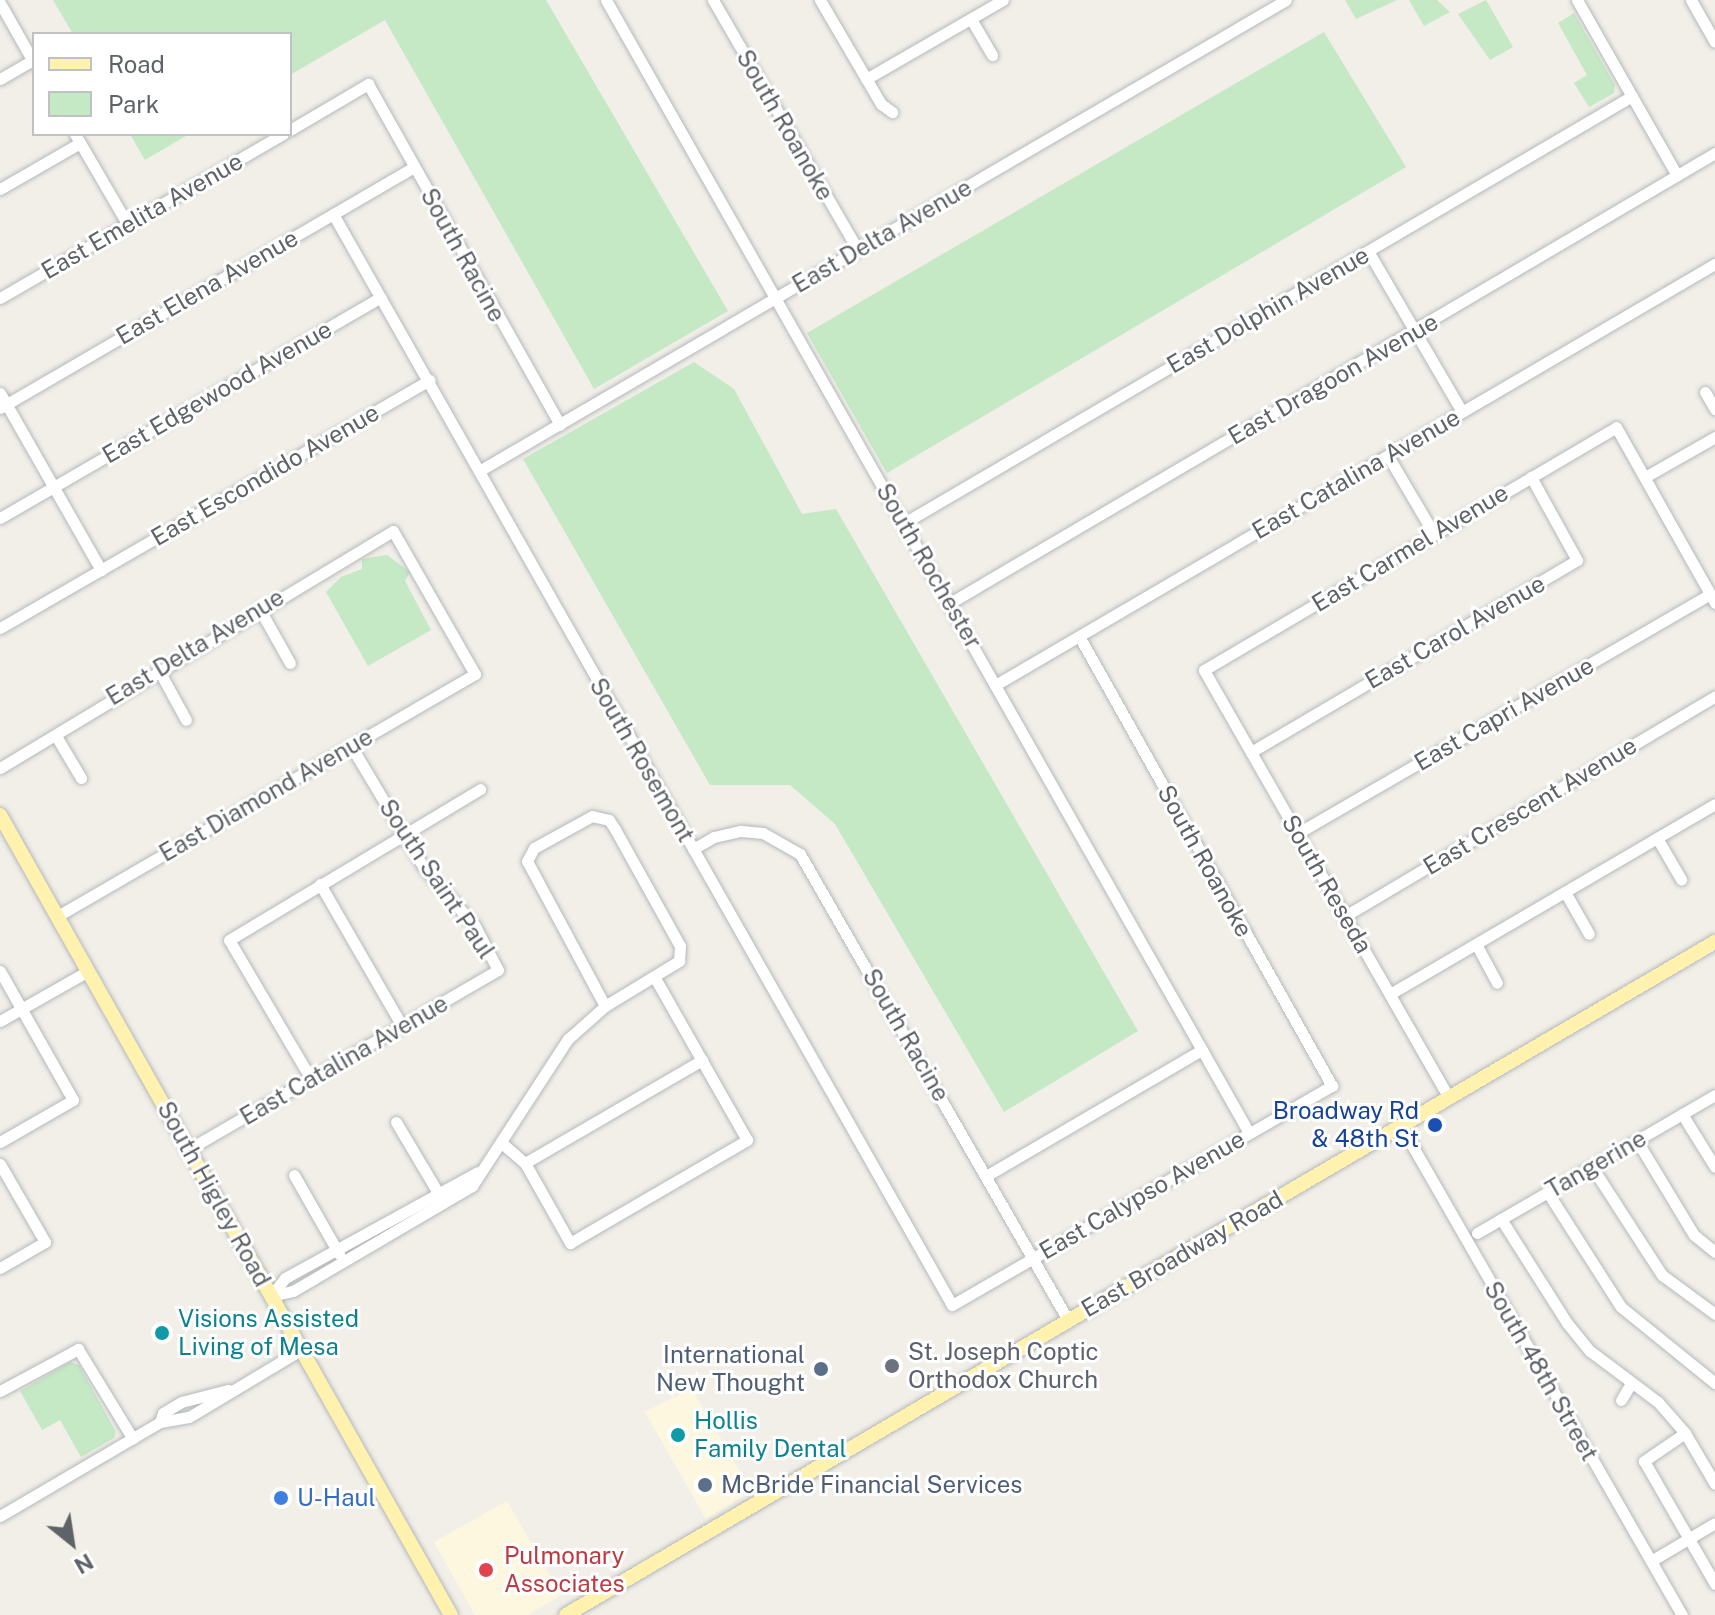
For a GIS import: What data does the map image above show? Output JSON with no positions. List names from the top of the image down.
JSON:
{
  "streets": {
    "main road": ["South Higley Road", "East Broadway Road"],
    "street": [
      "South Roanoke",
      "East Emelita Avenue",
      "East Delta Avenue",
      "South Racine",
      "East Elena Avenue",
      "East Dolphin Avenue",
      "East Dragoon Avenue",
      "East Edgewood Avenue",
      "East Catalina Avenue",
      "East Escondido Avenue",
      "East Carmel Avenue",
      "South Rochester",
      "East Carol Avenue",
      "East Capri Avenue",
      "South Rosemont",
      "East Diamond Avenue",
      "East Crescent Avenue",
      "South Saint Paul",
      "South Reseda",
      "Tangerine",
      "East Calypso Avenue",
      "South 48th Street"
    ]
  },
  "crossings": [
    ["South Roanoke", "East Delta Avenue"],
    ["South Roanoke", "East Catalina Avenue"],
    ["South Roanoke", "East Calypso Avenue"],
    ["East Delta Avenue", "South Racine"],
    ["East Delta Avenue", "South Rochester"],
    ["East Delta Avenue", "South Rosemont"],
    ["East Delta Avenue", "East Diamond Avenue"],
    ["South Racine", "East Elena Avenue"],
    ["South Racine", "South Rosemont"],
    ["South Racine", "East Calypso Avenue"],
    ["South Racine", "East Broadway Road"],
    ["East Elena Avenue", "South Rosemont"],
    ["East Dolphin Avenue", "South Rochester"],
    ["East Dragoon Avenue", "South Rochester"],
    ["East Edgewood Avenue", "South Rosemont"],
    ["East Catalina Avenue", "South Rochester"],
    ["East Catalina Avenue", "South Saint Paul"],
    ["East Catalina Avenue", "South Higley Road"],
    ["East Escondido Avenue", "South Rosemont"],
    ["East Carmel Avenue", "East Carol Avenue"],
    ["East Carmel Avenue", "South Reseda"],
    ["South Rochester", "East Calypso Avenue"],
    ["East Carol Avenue", "South Reseda"],
    ["East Capri Avenue", "South Reseda"],
    ["South Rosemont", "East Calypso Avenue"],
    ["East Diamond Avenue", "South Saint Paul"],
    ["East Diamond Avenue", "South Higley Road"],
    ["East Crescent Avenue", "South Reseda"],
    ["South Reseda", "East Broadway Road"],
    ["East Broadway Road", "South 48th Street"]
  ],
  "places": [
    "Broadway Rd & 48th St",
    "Visions Assisted Living of Mesa",
    "St. Joseph Coptic Orthodox Church",
    "International New Thought",
    "Hollis Family Dental",
    "McBride Financial Services",
    "U-Haul",
    "Pulmonary Associates"
  ],
  "legend": ["Road", "Park"],
  "north": "bottom right"
}
